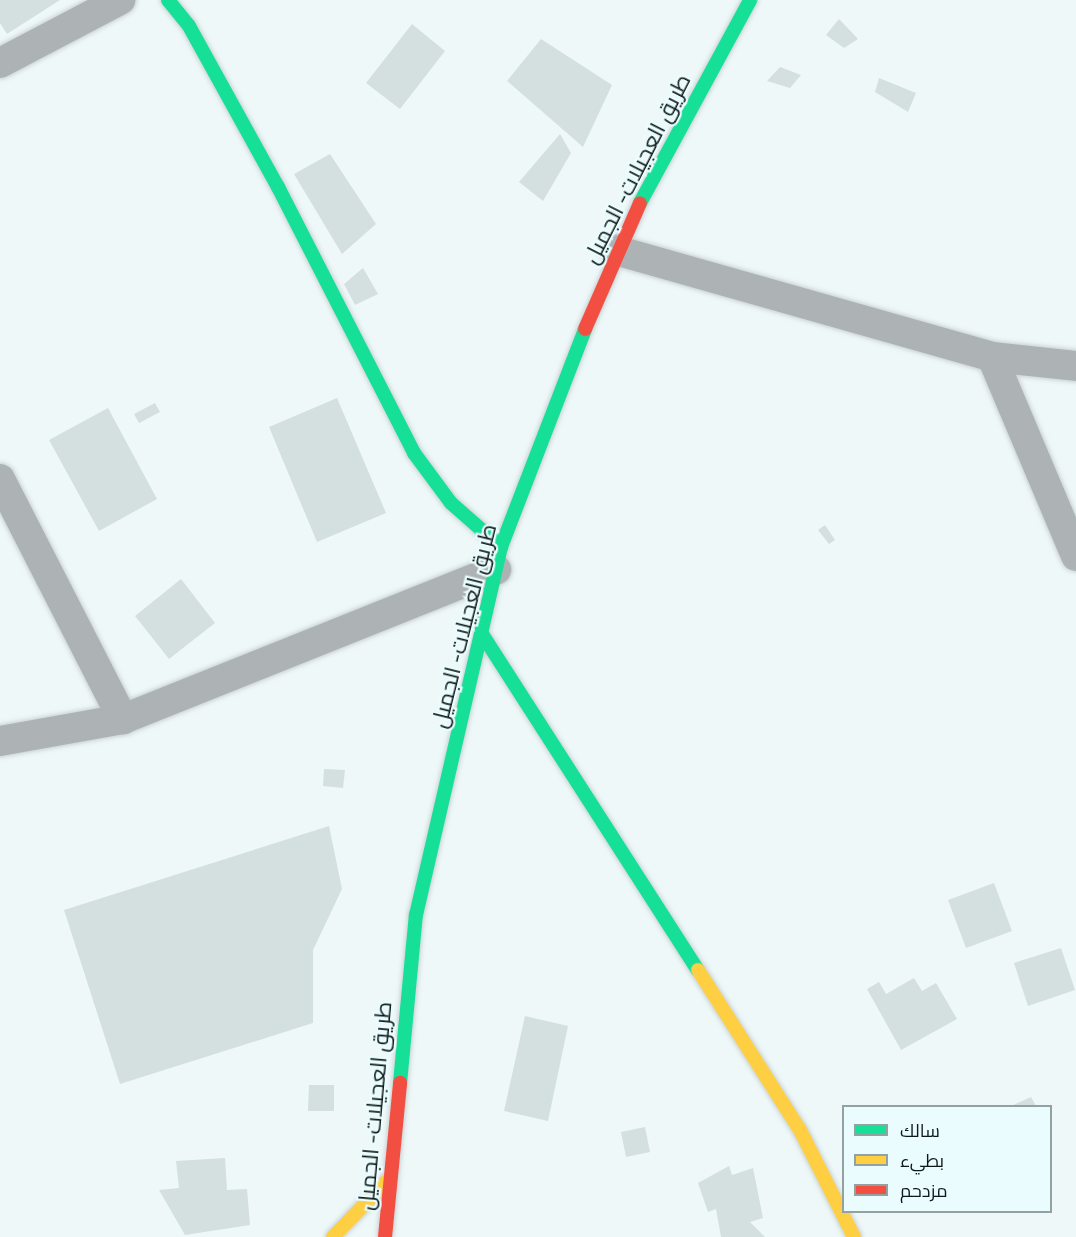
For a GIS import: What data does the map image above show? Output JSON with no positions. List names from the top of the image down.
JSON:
{
  "streets": {
    "main road": ["طريق العجيلات- الجميل"]
  },
  "legend": ["سالك", "بطيء", "مزدحم"]
}
